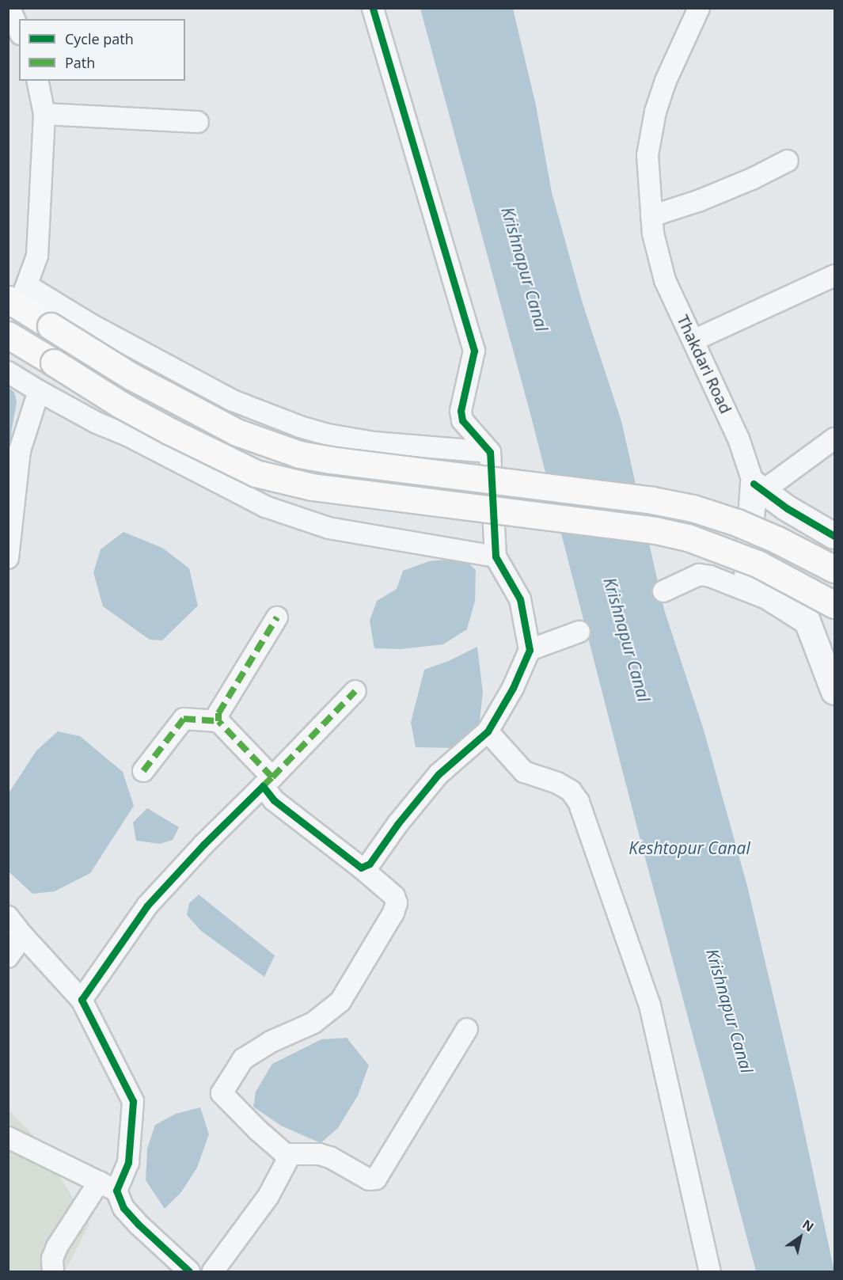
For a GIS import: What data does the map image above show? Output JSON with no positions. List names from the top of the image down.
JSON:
{
  "streets": {
    "street": ["Thakdari Road"]
  },
  "water": ["Krishnapur Canal", "Keshtopur Canal"],
  "legend": ["Cycle path", "Path"],
  "north": "top right"
}
